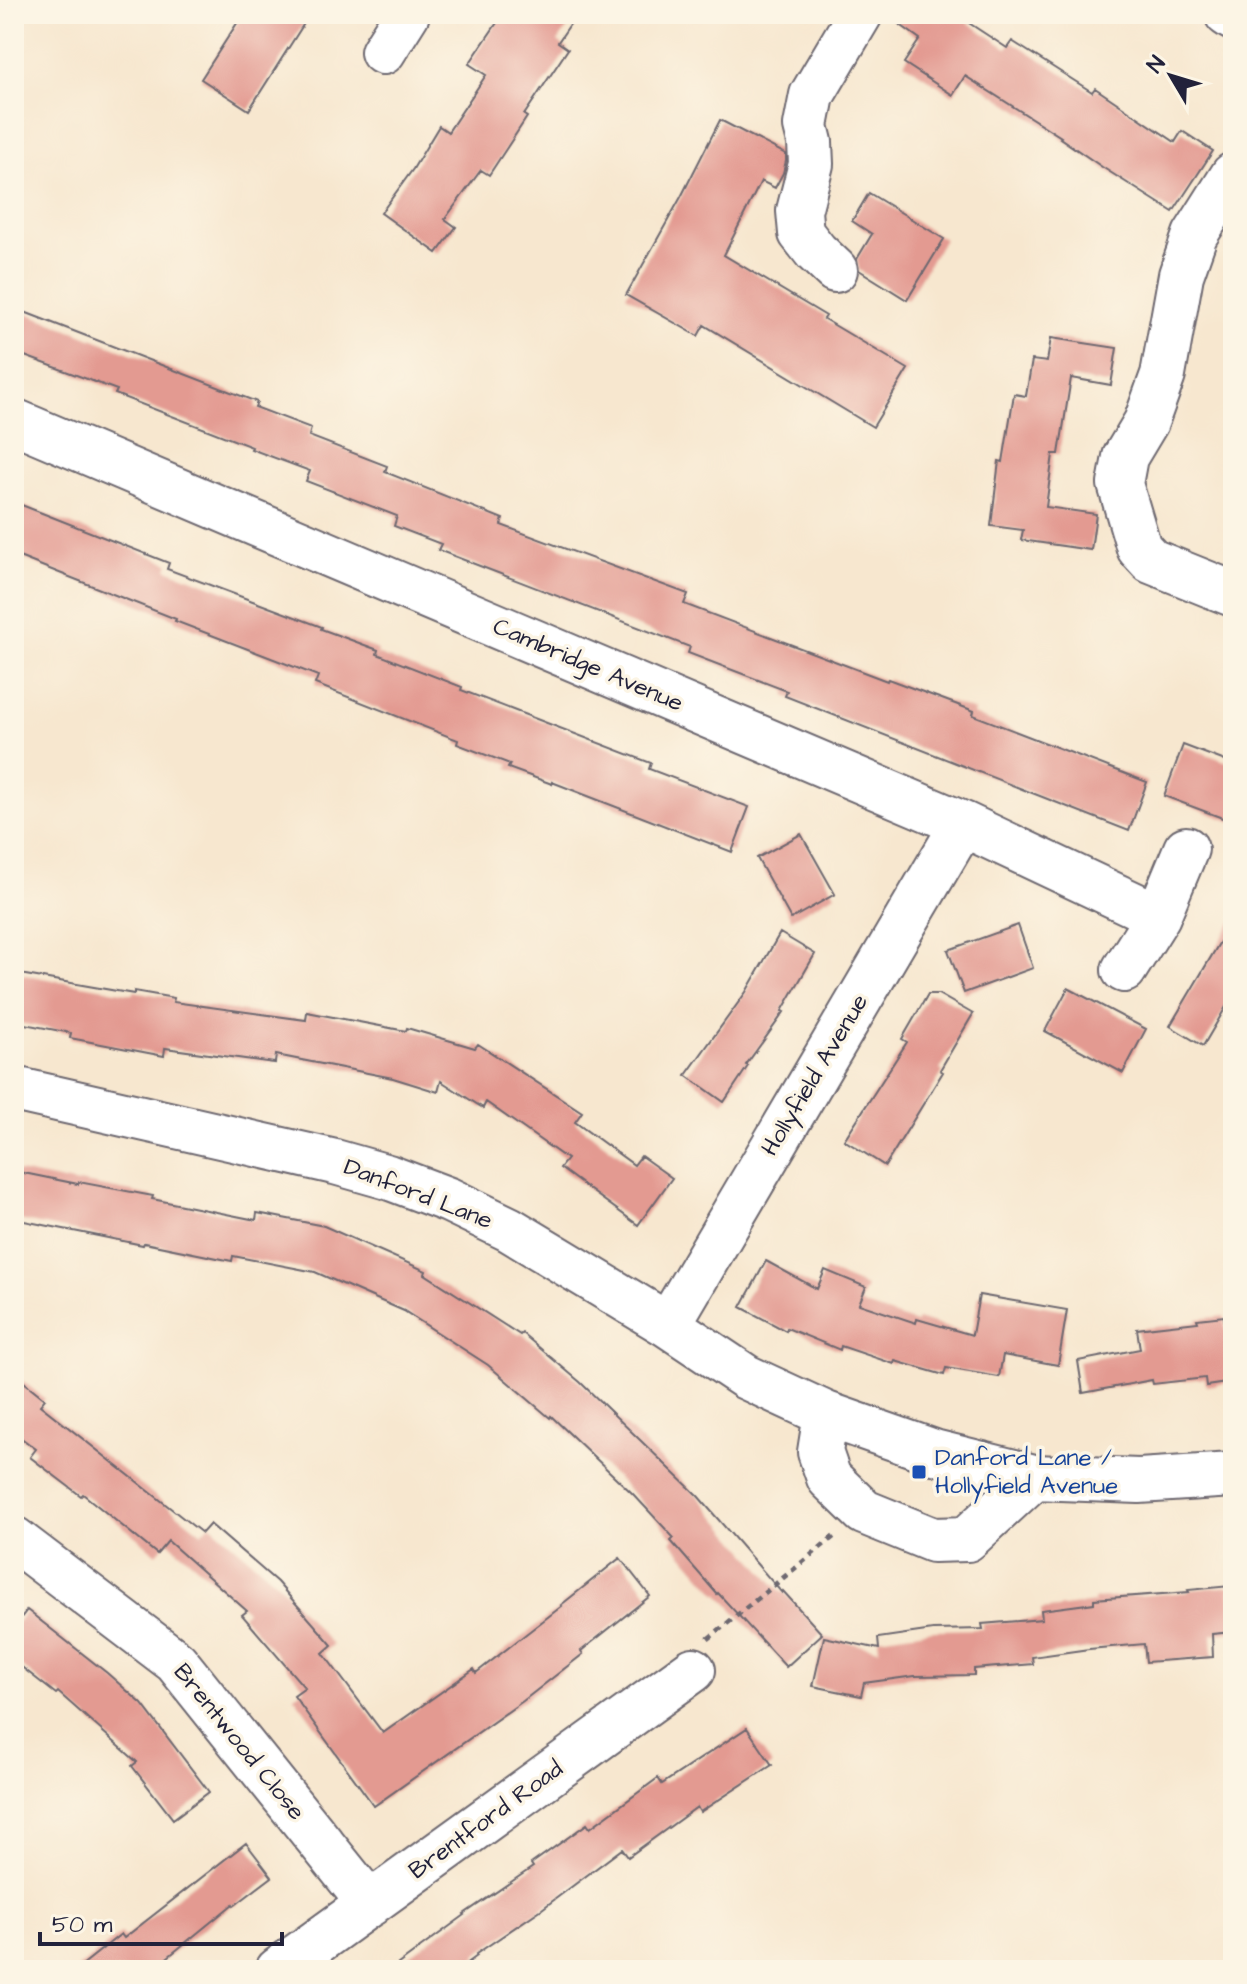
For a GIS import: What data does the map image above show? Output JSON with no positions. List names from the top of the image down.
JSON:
{
  "streets": {
    "street": [
      "Cambridge Avenue",
      "Hollyfield Avenue",
      "Danford Lane",
      "Brentwood Close",
      "Brentford Road"
    ]
  },
  "crossings": [
    ["Cambridge Avenue", "Hollyfield Avenue"],
    ["Hollyfield Avenue", "Danford Lane"],
    ["Brentwood Close", "Brentford Road"]
  ],
  "places": {
    "transit": ["Danford Lane / Hollyfield Avenue"]
  },
  "scale_bar": "50 m",
  "north": "top left"
}
